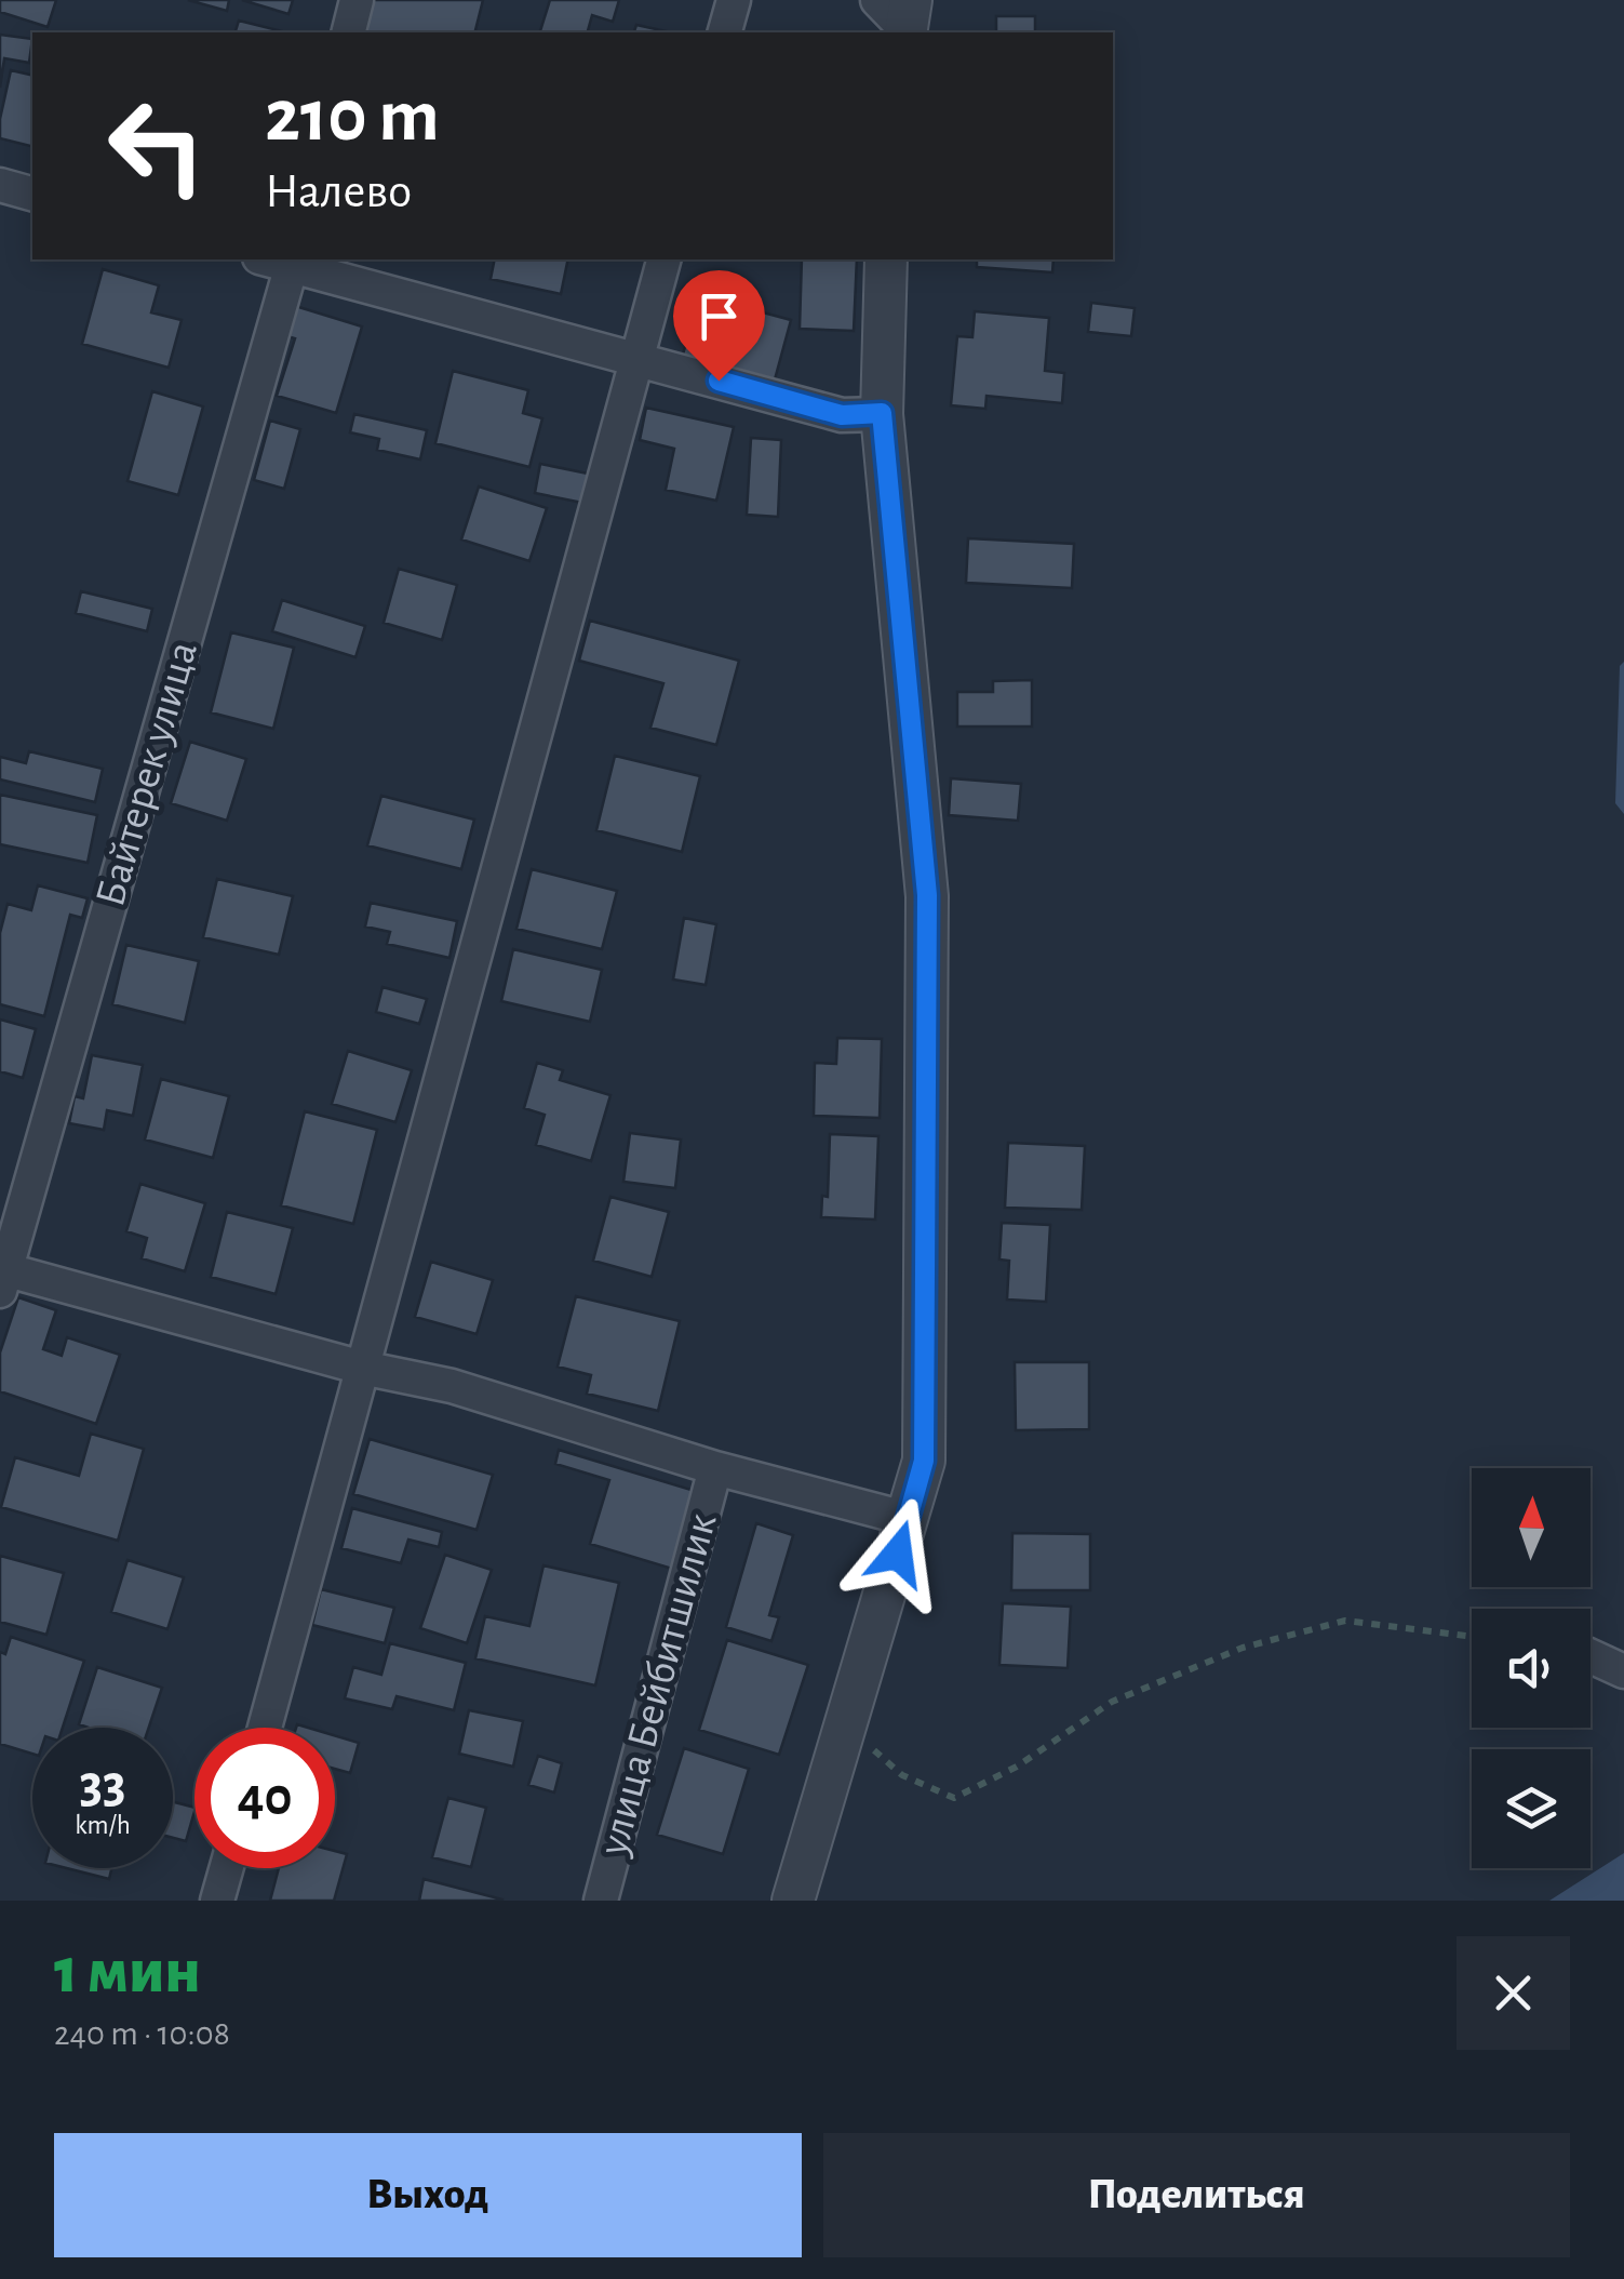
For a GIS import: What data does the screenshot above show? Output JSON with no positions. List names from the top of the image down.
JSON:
{
  "streets": {
    "street": ["Байтерек улица", "улица Бейбитшилик"]
  },
  "north": "top",
  "page": {
    "turn": ["210 m", "Налево"],
    "speed": "33 km/h",
    "limit": "40",
    "heading": ["1 мин", "240 m · 10:08"],
    "buttons": ["Выход", "Поделиться"]
  }
}
